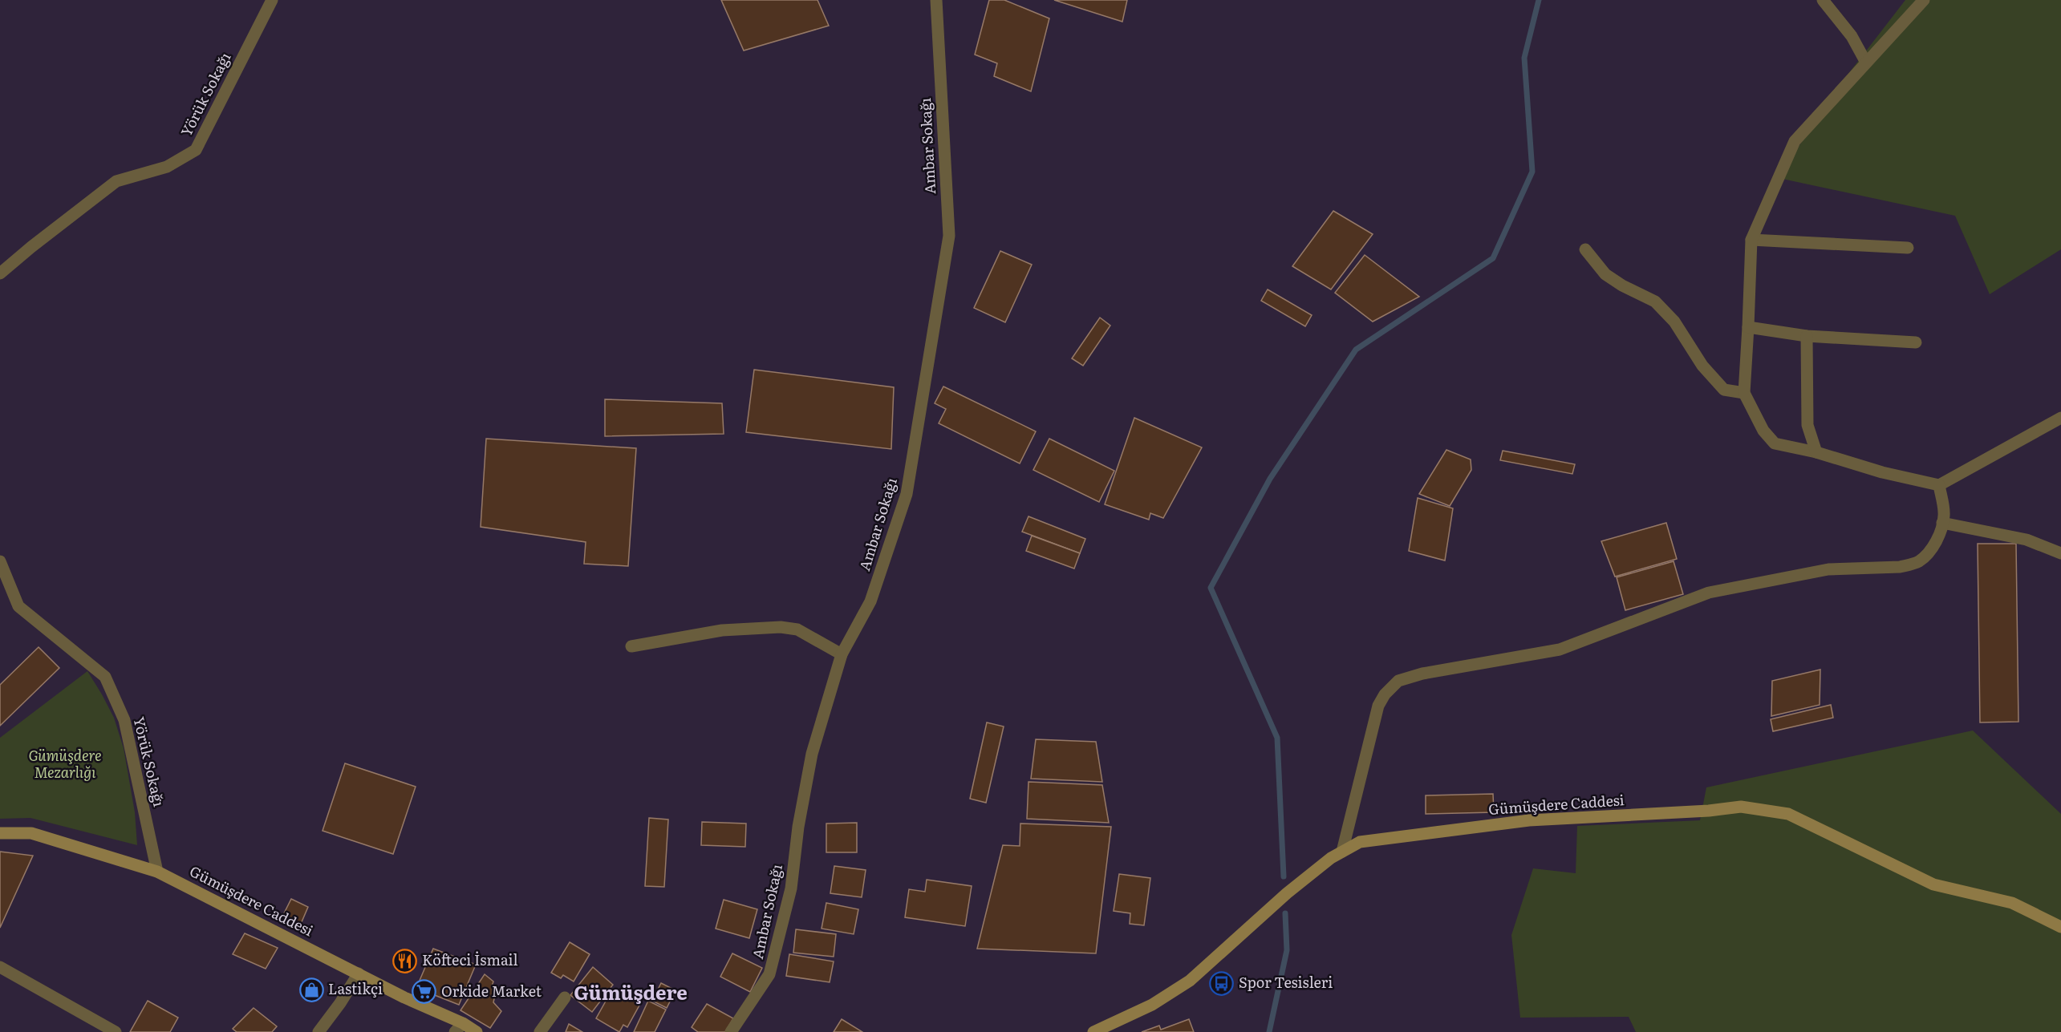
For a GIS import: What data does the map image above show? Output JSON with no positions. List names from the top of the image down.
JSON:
{
  "streets": {
    "street": ["Yörük Sokağı", "Ambar Sokağı", "Gümüşdere Caddesi"]
  },
  "crossings": [
    ["Yörük Sokağı", "Gümüşdere Caddesi"]
  ],
  "districts": ["Gümüşdere"],
  "parks": ["Gümüşdere Mezarlığı"],
  "places": {
    "restaurant": ["Köfteci İsmail"],
    "bus stop": ["Spor Tesisleri"],
    "shop": ["Lastikçi"],
    "supermarket": ["Orkide Market"]
  }
}
